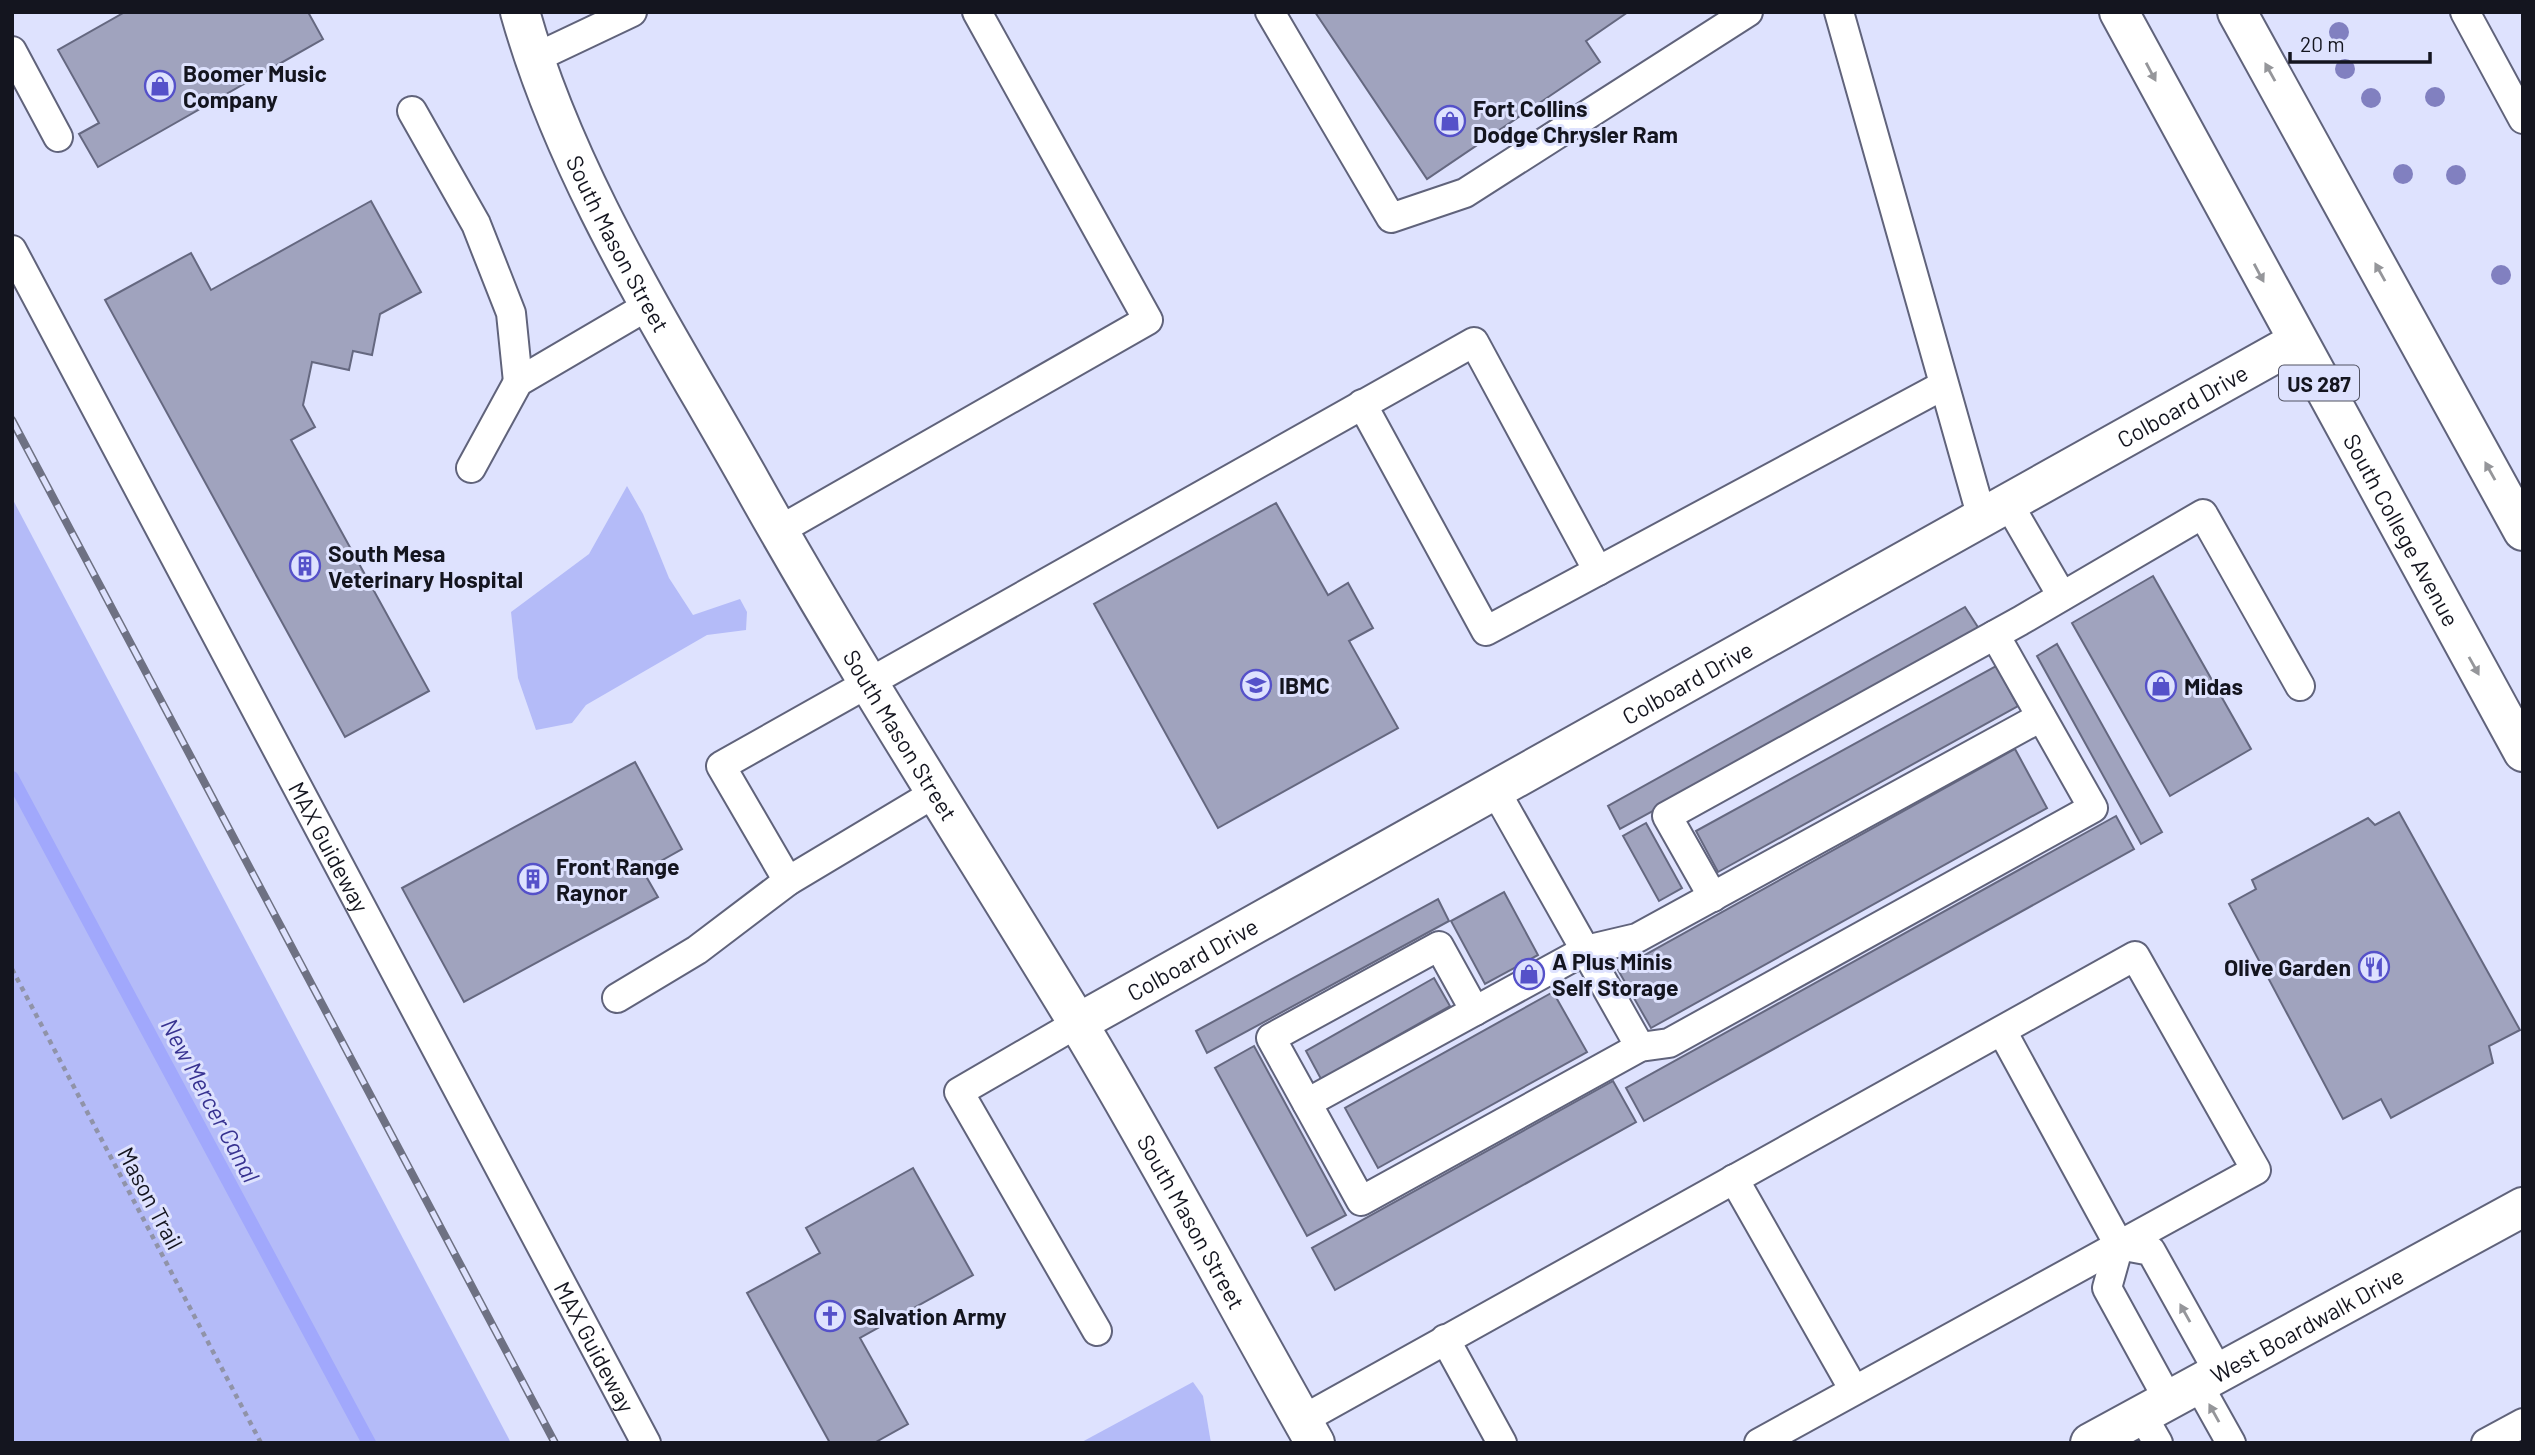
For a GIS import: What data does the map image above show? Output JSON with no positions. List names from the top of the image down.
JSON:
{
  "streets": {
    "main road": [
      "South Mason Street",
      "US 287",
      "Colboard Drive",
      "South College Avenue",
      "West Boardwalk Drive"
    ],
    "lane": ["MAX Guideway"],
    "path": ["Mason Trail"]
  },
  "crossings": [
    ["South Mason Street", "Colboard Drive"],
    ["Colboard Drive", "South College Avenue"]
  ],
  "water": ["New Mercer Canal"],
  "places": {
    "shop": [
      "Boomer Music Company",
      "Fort Collins Dodge Chrysler Ram",
      "Midas",
      "A Plus Minis Self Storage"
    ],
    "building": ["South Mesa Veterinary Hospital", "Front Range Raynor"],
    "school or university": ["IBMC"],
    "restaurant": ["Olive Garden"],
    "church": ["Salvation Army"]
  },
  "scale_bar": "20 m"
}
